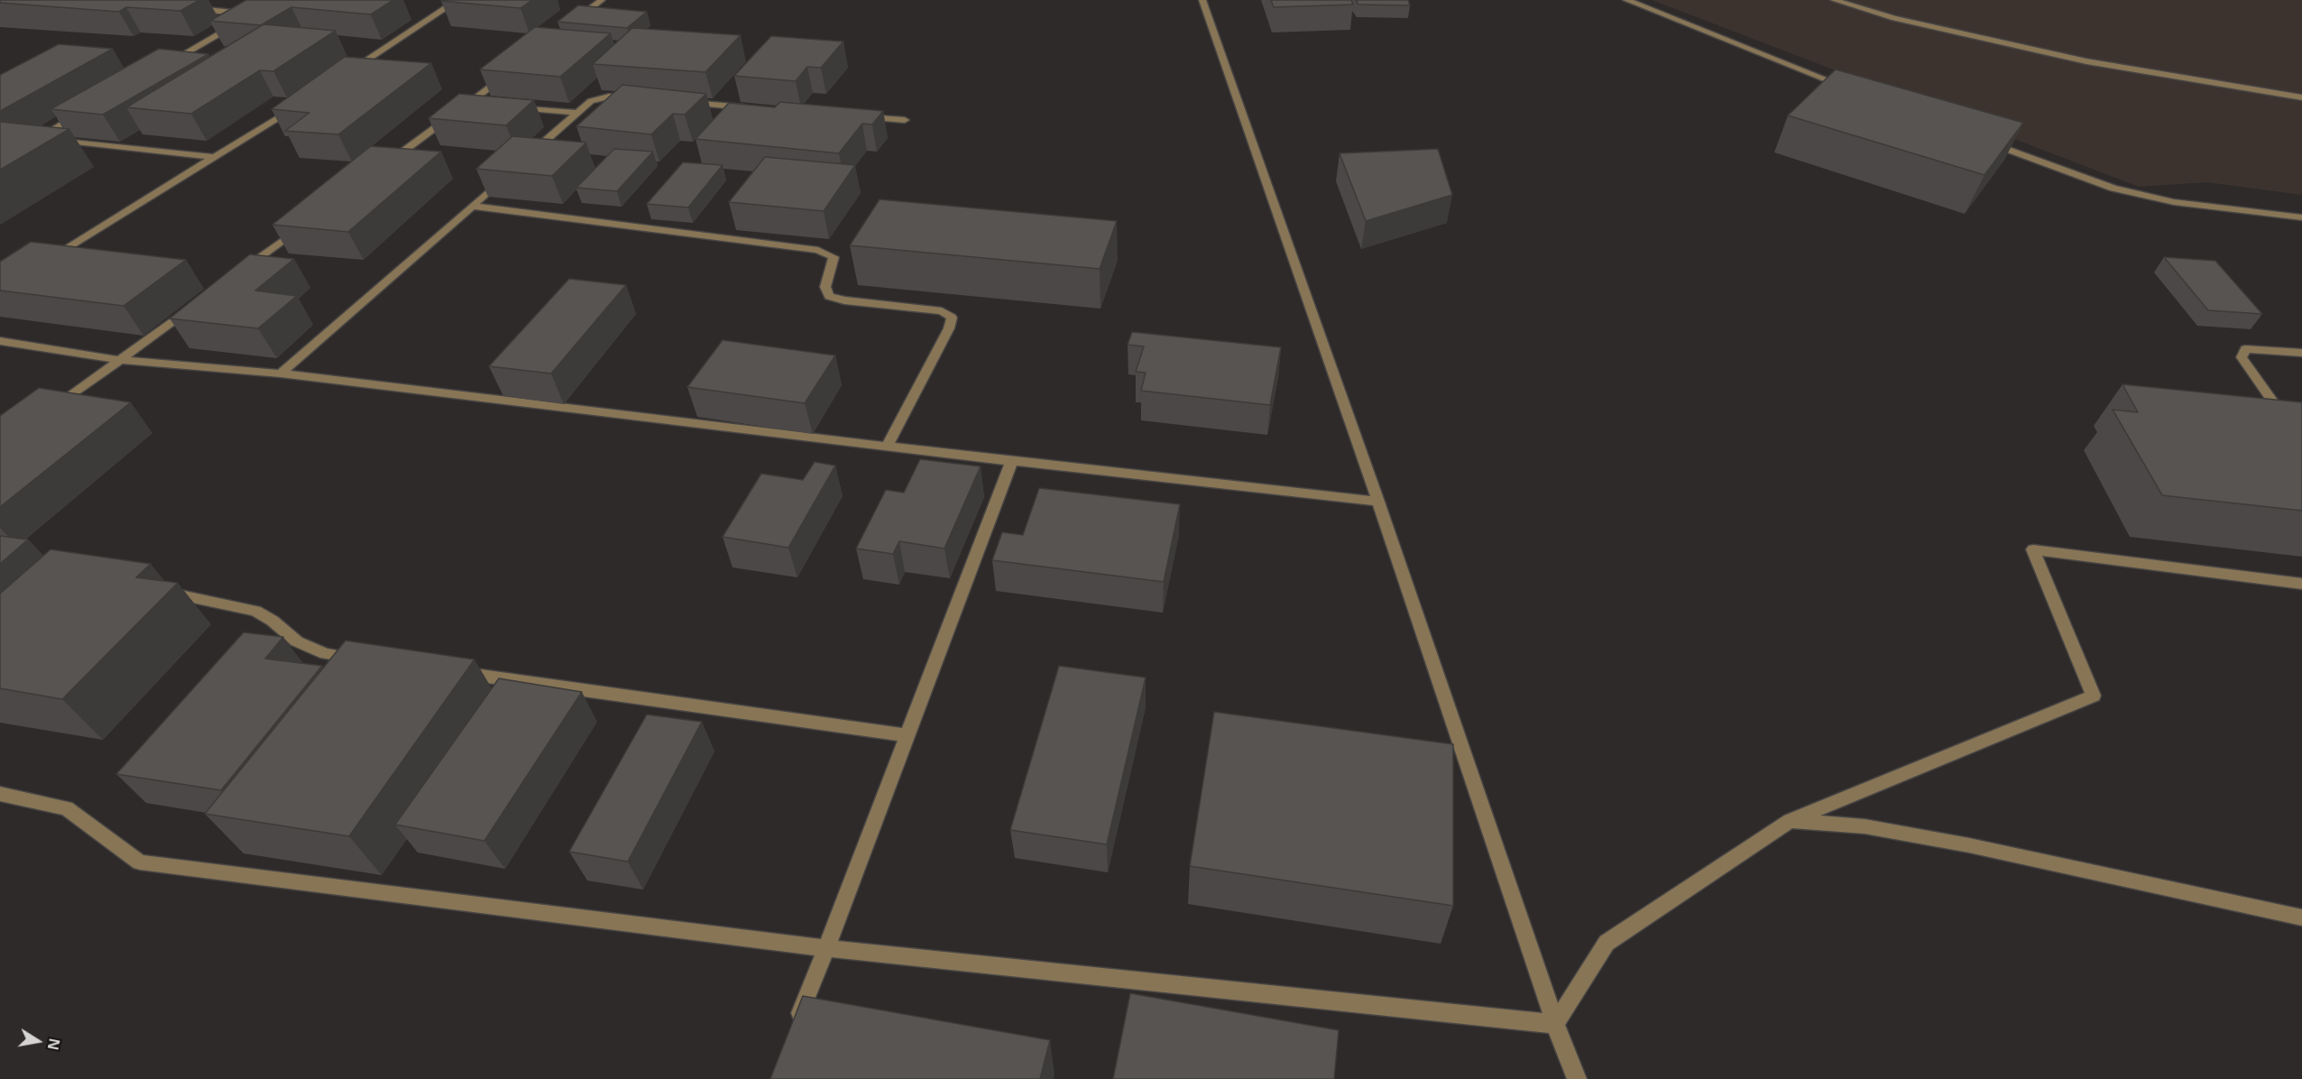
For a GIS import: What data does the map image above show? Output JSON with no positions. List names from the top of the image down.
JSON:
{
  "north": "right"
}
